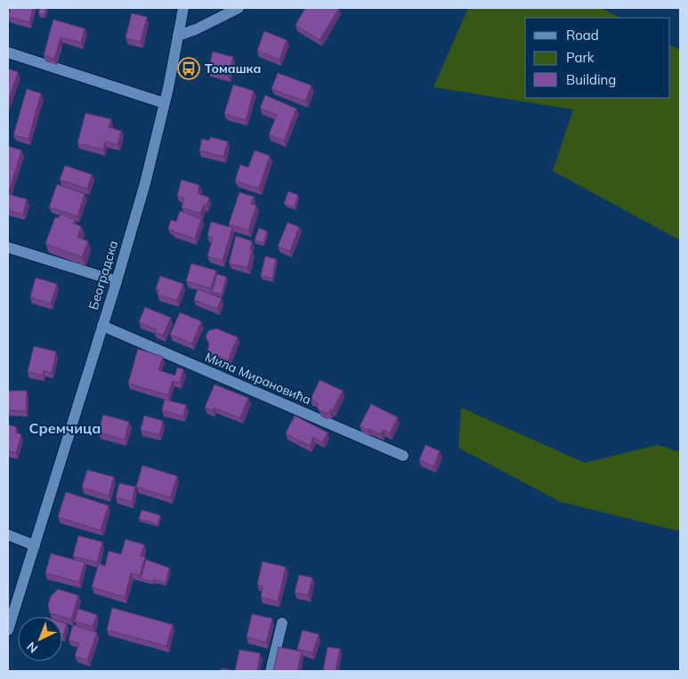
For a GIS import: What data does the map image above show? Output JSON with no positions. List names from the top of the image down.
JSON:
{
  "streets": {
    "street": ["Београдска", "Мила Мирановића"]
  },
  "crossings": [
    ["Београдска", "Мила Мирановића"]
  ],
  "districts": ["Сремчица"],
  "places": {
    "bus stop": ["Томашка"]
  },
  "legend": ["Road", "Park", "Building"],
  "north": "bottom left"
}
